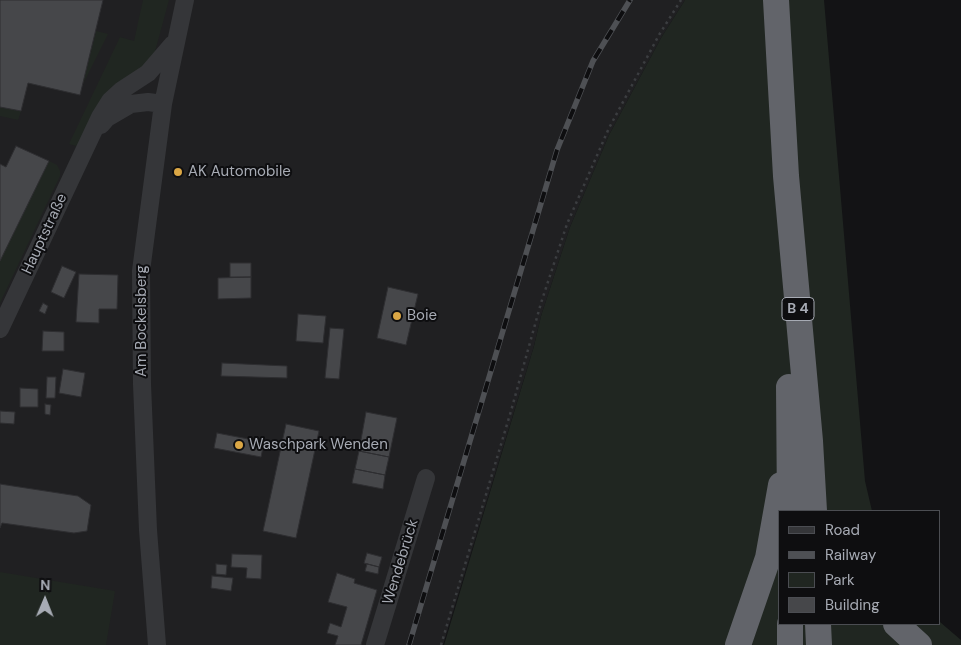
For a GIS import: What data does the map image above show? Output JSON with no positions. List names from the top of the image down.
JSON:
{
  "streets": {
    "highway": ["B 4"],
    "street": ["Hauptstraße", "Am Bockelsberg", "Wendebrück"]
  },
  "crossings": [
    ["Hauptstraße", "Am Bockelsberg"]
  ],
  "places": ["AK Automobile", "Boie", "Waschpark Wenden"],
  "legend": [
    "Road",
    "Railway",
    "Park",
    "Building"
  ],
  "north": "top"
}
